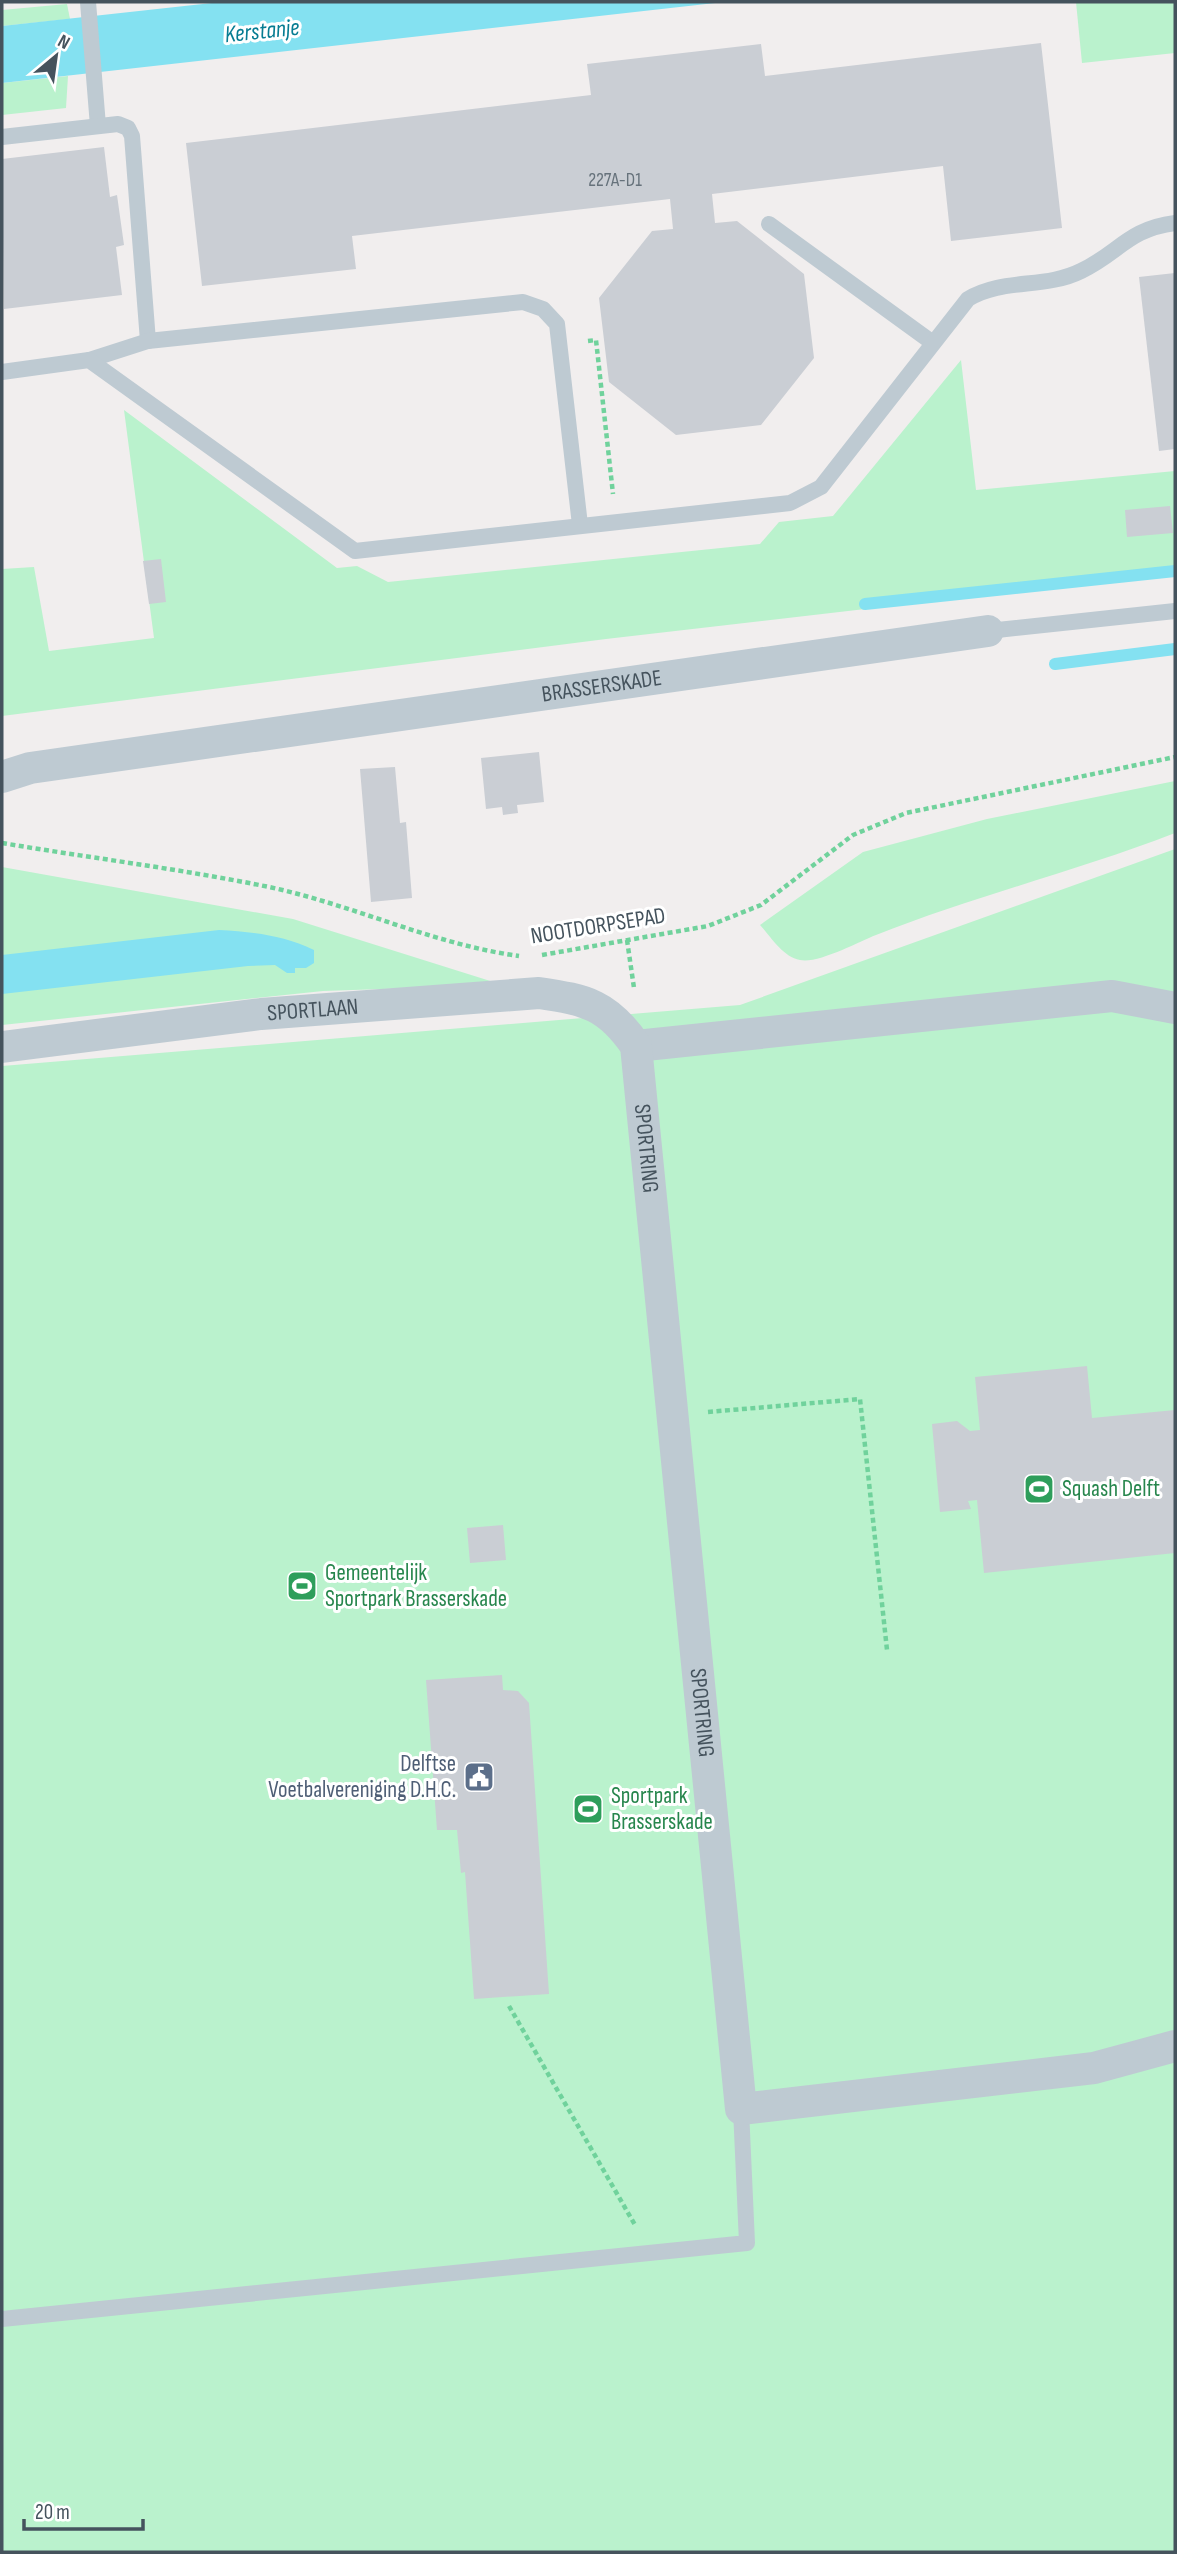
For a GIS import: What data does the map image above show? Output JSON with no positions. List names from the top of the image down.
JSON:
{
  "streets": {
    "street": ["BRASSERSKADE", "SPORTLAAN", "SPORTRING"],
    "path": ["NOOTDORPSEPAD"]
  },
  "crossings": [
    ["SPORTLAAN", "SPORTRING"]
  ],
  "water": ["Kerstanje"],
  "places": {
    "sports": ["Squash Delft", "Gemeentelijk Sportpark Brasserskade", "Sportpark Brasserskade"],
    "public building": ["Delftse Voetbalvereniging D.H.C."]
  },
  "house_numbers": ["227A-D1"],
  "scale_bar": "20 m",
  "north": "top right"
}
